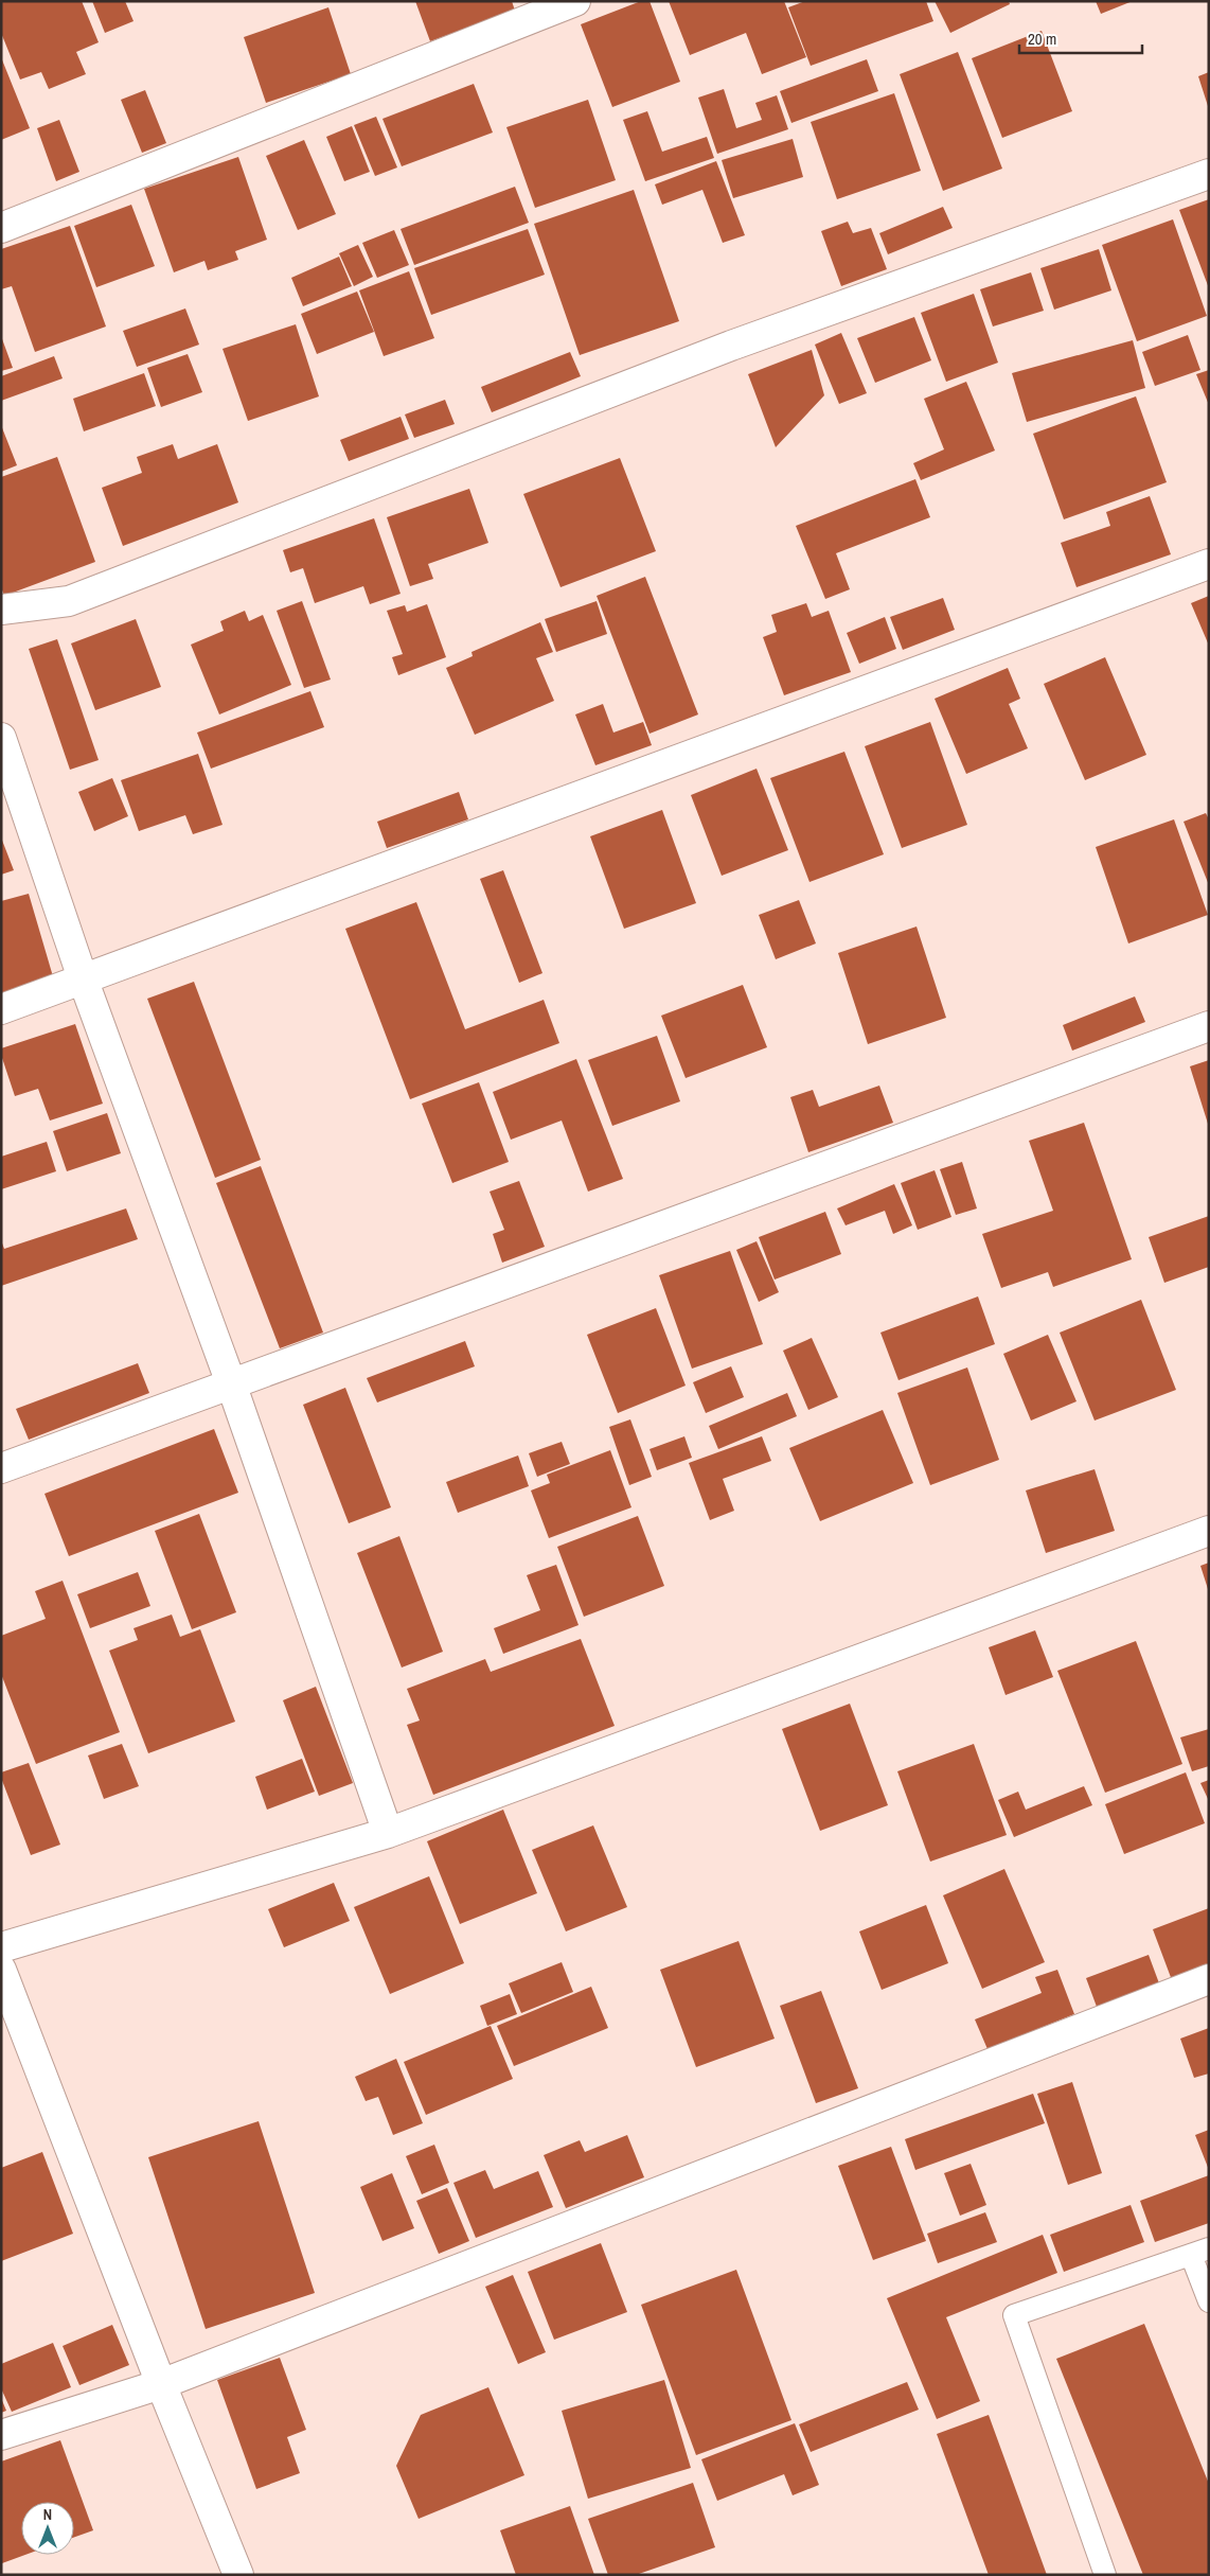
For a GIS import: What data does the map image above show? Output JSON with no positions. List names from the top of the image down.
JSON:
{
  "scale_bar": "20 m",
  "north": "top"
}
